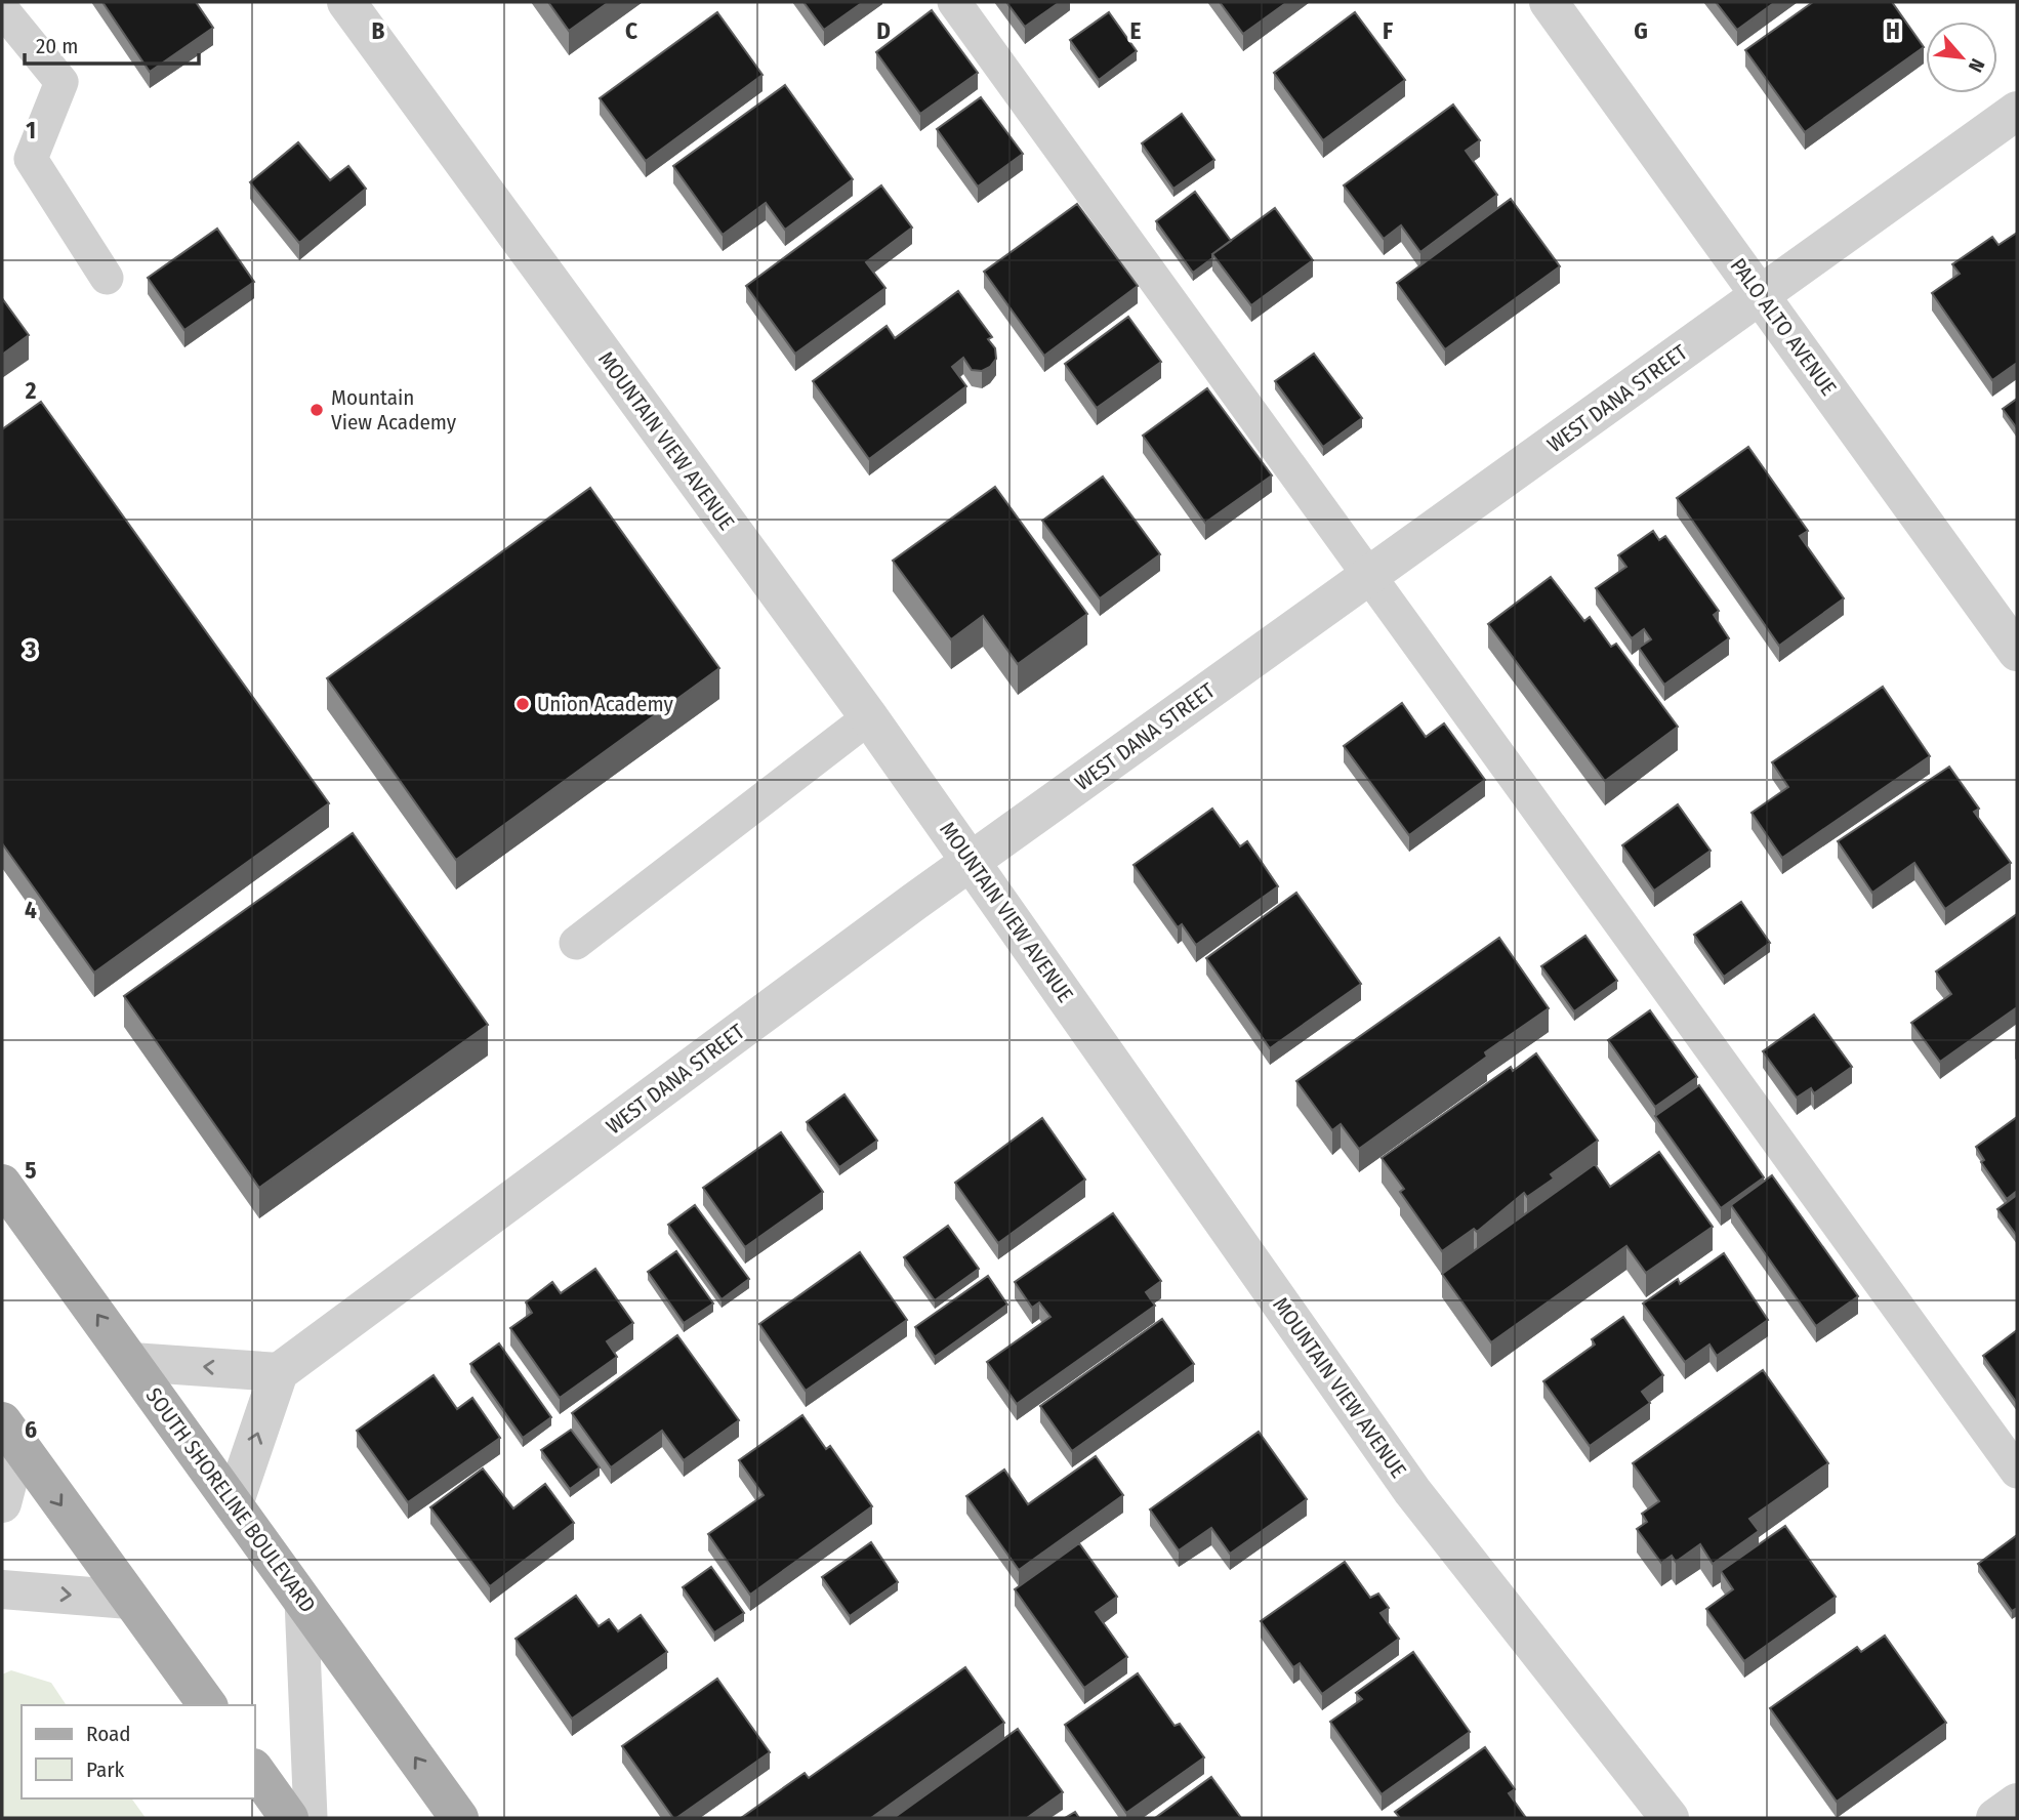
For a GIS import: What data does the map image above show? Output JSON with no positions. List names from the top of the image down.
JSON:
{
  "streets": {
    "main road": ["SOUTH SHORELINE BOULEVARD"],
    "street": ["PALO ALTO AVENUE", "WEST DANA STREET", "MOUNTAIN VIEW AVENUE"]
  },
  "crossings": [
    ["PALO ALTO AVENUE", "WEST DANA STREET"],
    ["WEST DANA STREET", "MOUNTAIN VIEW AVENUE"]
  ],
  "one_way": ["SOUTH SHORELINE BOULEVARD"],
  "places": ["Mountain View Academy", "Union Academy"],
  "legend": ["Road", "Park"],
  "scale_bar": "20 m",
  "north": "bottom right",
  "grid": {
    "columns": [
      "B",
      "C",
      "D",
      "E",
      "F",
      "G",
      "H"
    ],
    "rows": [
      "1",
      "2",
      "3",
      "4",
      "5",
      "6"
    ]
  }
}
